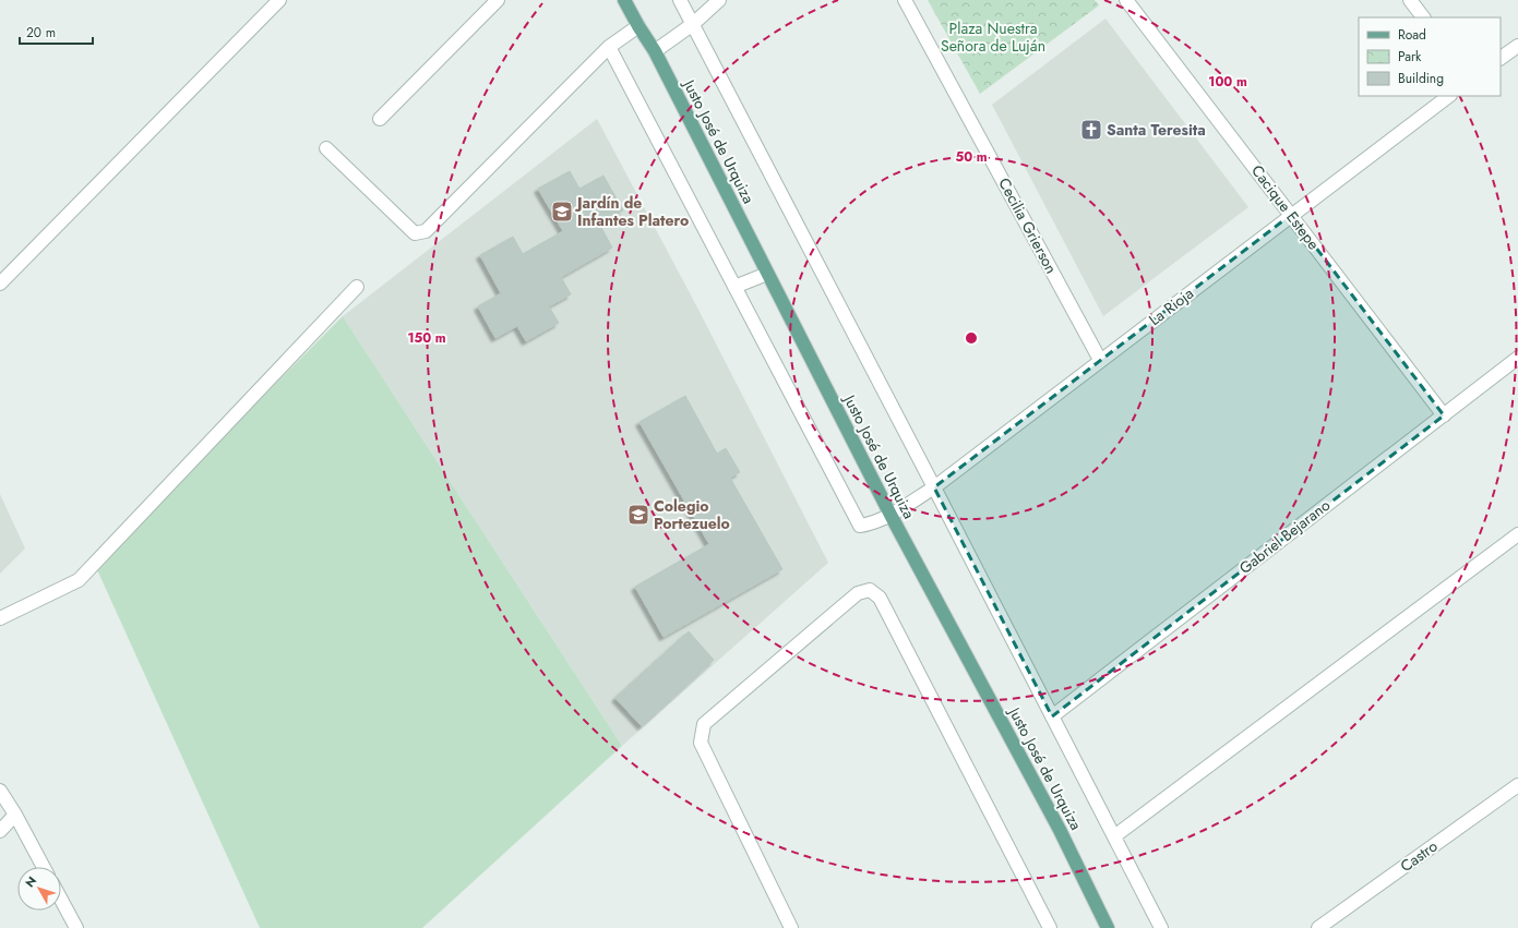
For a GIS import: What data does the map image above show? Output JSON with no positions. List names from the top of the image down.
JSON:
{
  "streets": {
    "main road": ["Justo José de Urquiza"],
    "street": [
      "Cacique Estepe",
      "Cecilia Grierson",
      "La Rioja",
      "Gabriel Bejarano",
      "Castro"
    ]
  },
  "crossings": [
    ["Justo José de Urquiza", "La Rioja"],
    ["Cacique Estepe", "La Rioja"],
    ["Cacique Estepe", "Gabriel Bejarano"],
    ["Cecilia Grierson", "La Rioja"]
  ],
  "parks": ["Plaza Nuestra Señora de Luján"],
  "places": {
    "church": ["Santa Teresita"],
    "school or university": ["Jardín de Infantes Platero", "Colegio Portezuelo"]
  },
  "legend": ["Road", "Park", "Building"],
  "scale_bar": "20 m",
  "north": "top left",
  "rings": ["100 m", "50 m", "150 m"]
}
